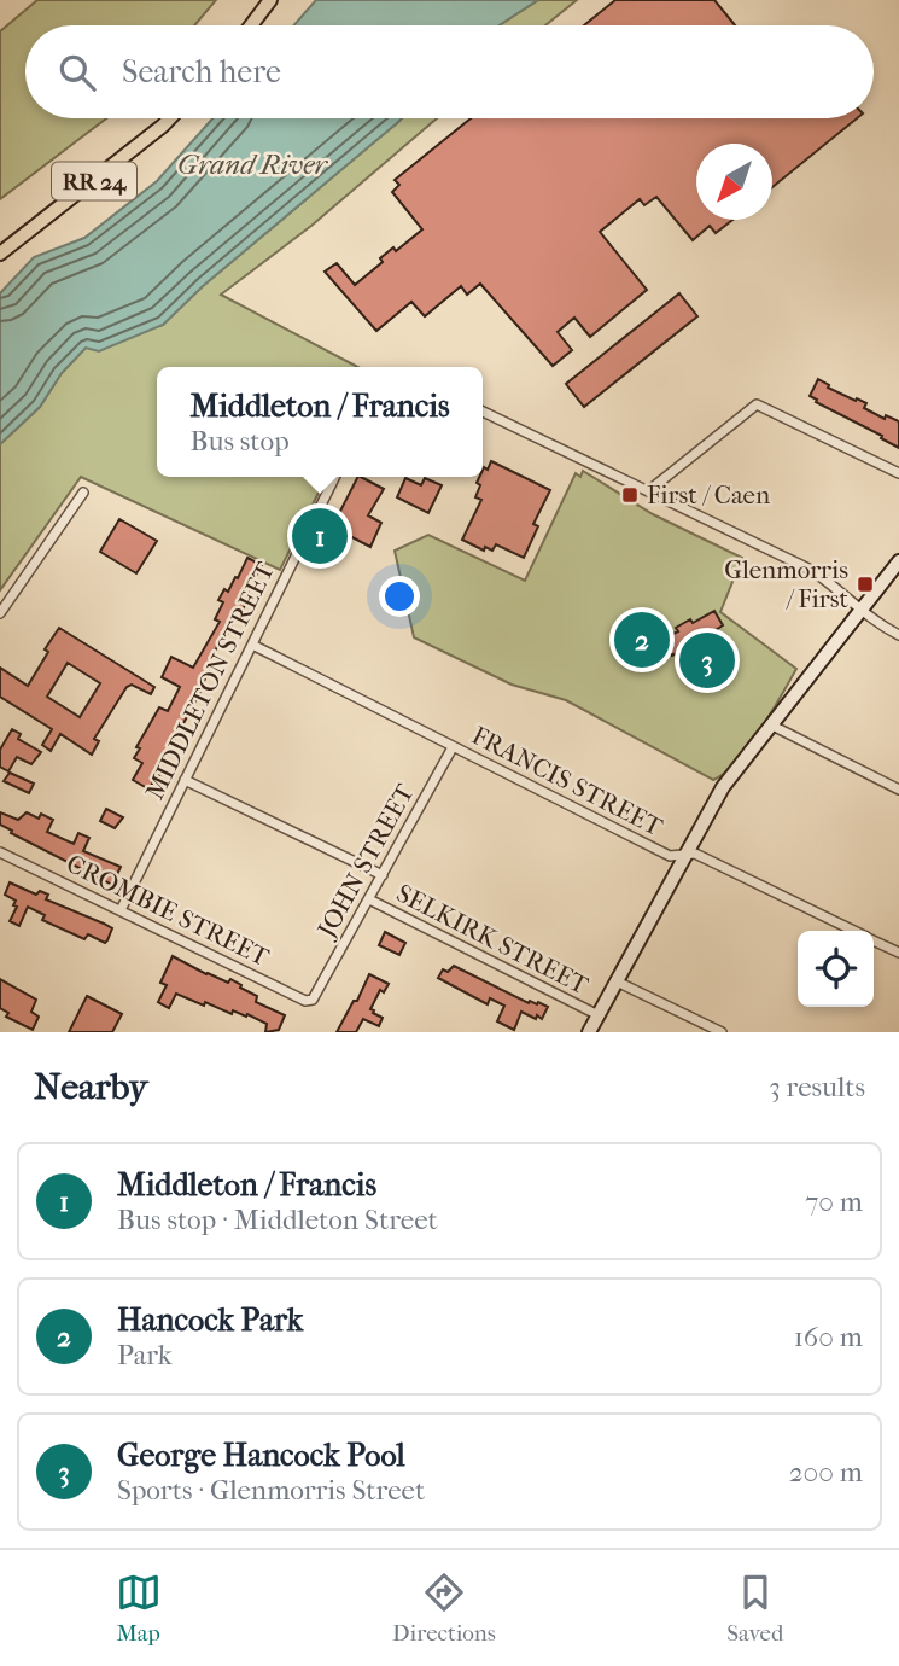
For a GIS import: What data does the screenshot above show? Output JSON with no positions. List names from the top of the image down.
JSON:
{
  "streets": {
    "main road": ["RR 24"],
    "street": [
      "MIDDLETON STREET",
      "FRANCIS STREET",
      "JOHN STREET",
      "CROMBIE STREET",
      "SELKIRK STREET"
    ]
  },
  "crossings": [
    ["MIDDLETON STREET", "FRANCIS STREET"],
    ["MIDDLETON STREET", "CROMBIE STREET"],
    ["MIDDLETON STREET", "SELKIRK STREET"],
    ["FRANCIS STREET", "JOHN STREET"],
    ["JOHN STREET", "CROMBIE STREET"],
    ["JOHN STREET", "SELKIRK STREET"]
  ],
  "water": ["Grand River"],
  "places": {
    "transit": ["First / Caen", "Glenmorris / First"]
  },
  "north": "bottom left",
  "page": {
    "search": "Search here",
    "popup": ["Middleton / Francis", "Bus stop"],
    "pins": ["1", "2", "3"],
    "heading": ["Nearby", "3 results"],
    "list": [
      {
        "mark": "1",
        "name": "Middleton / Francis",
        "note": "Bus stop · Middleton Street",
        "value": "70 m"
      },
      {
        "mark": "2",
        "name": "Hancock Park",
        "note": "Park",
        "value": "160 m"
      },
      {
        "mark": "3",
        "name": "George Hancock Pool",
        "note": "Sports · Glenmorris Street",
        "value": "200 m"
      }
    ],
    "nav": ["Map", "Directions", "Saved"]
  }
}
